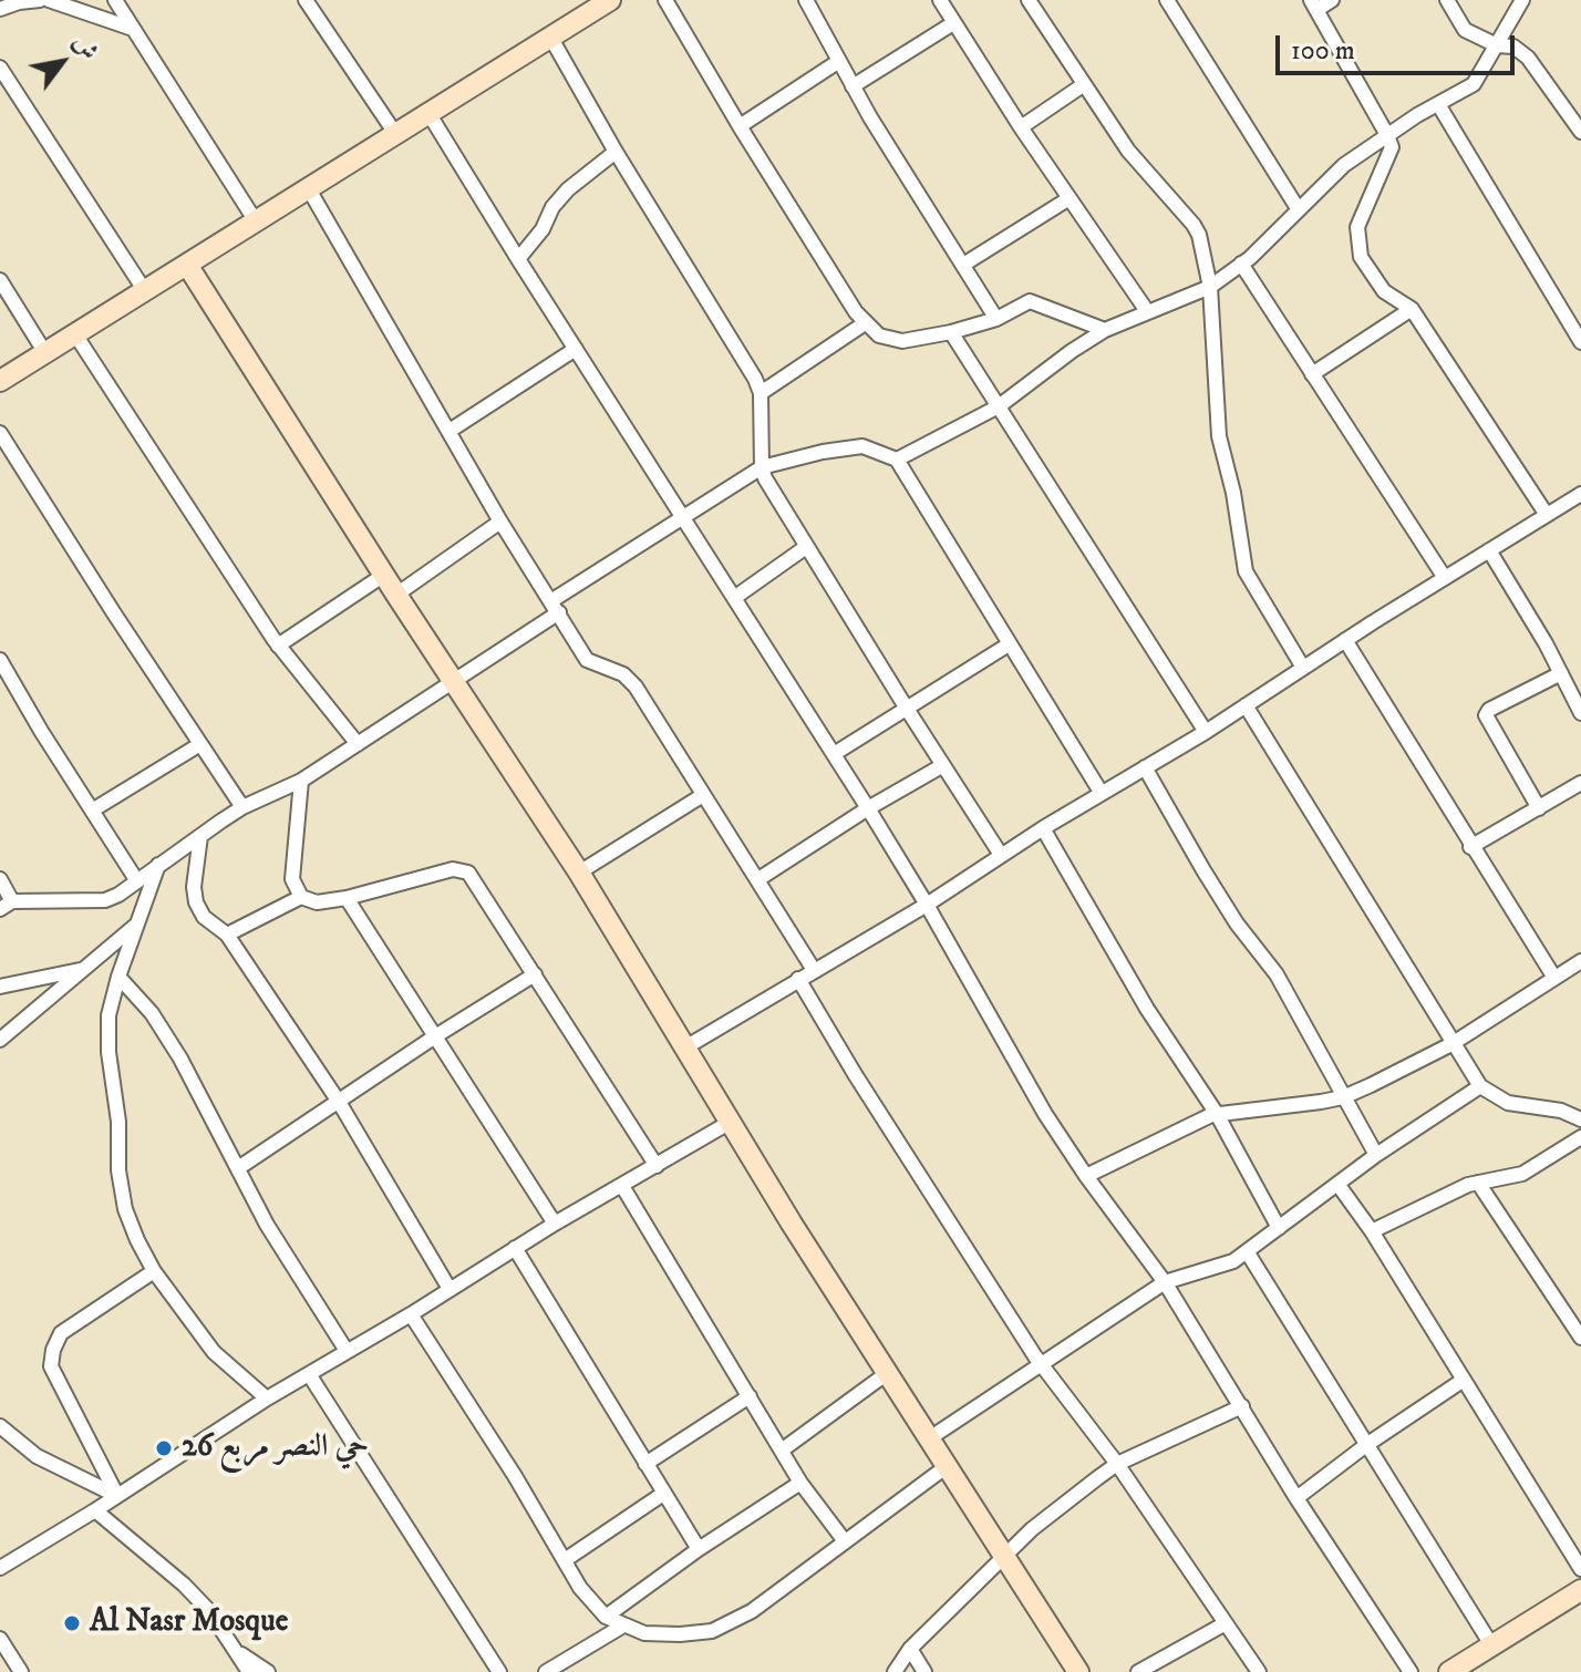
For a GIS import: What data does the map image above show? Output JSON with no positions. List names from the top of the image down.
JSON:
{
  "places": ["حي النصر مربع 26", "Al Nasr Mosque"],
  "scale_bar": "100 m",
  "north": "top right"
}
